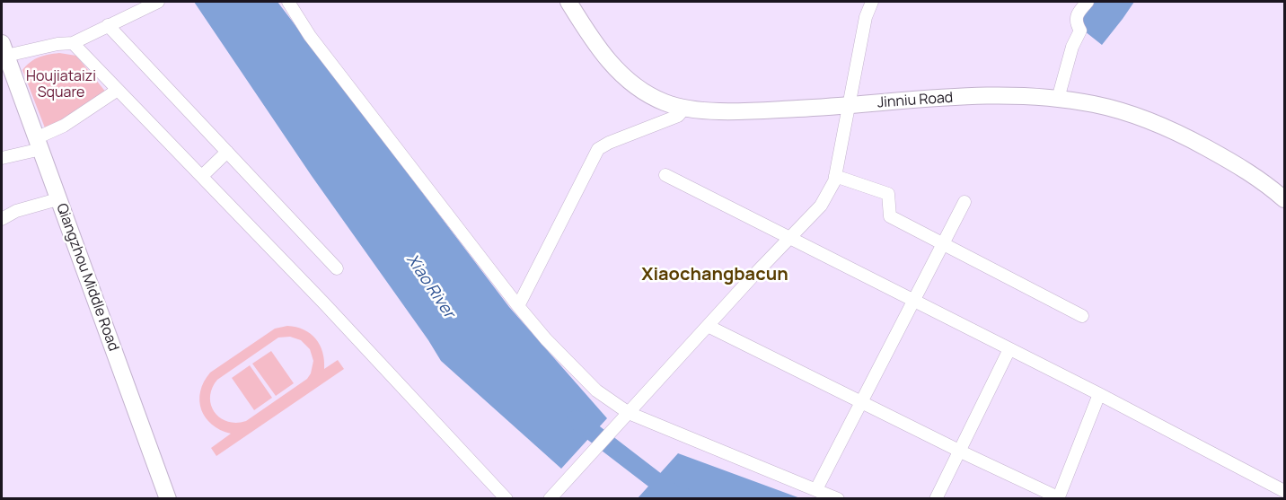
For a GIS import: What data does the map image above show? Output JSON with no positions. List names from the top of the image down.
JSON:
{
  "streets": {
    "main road": ["Jinniu Road", "Qiangzhou Middle Road"]
  },
  "districts": ["Xiaochangbacun"],
  "water": ["Xiao River"],
  "parks": ["Houjiataizi Square"]
}
